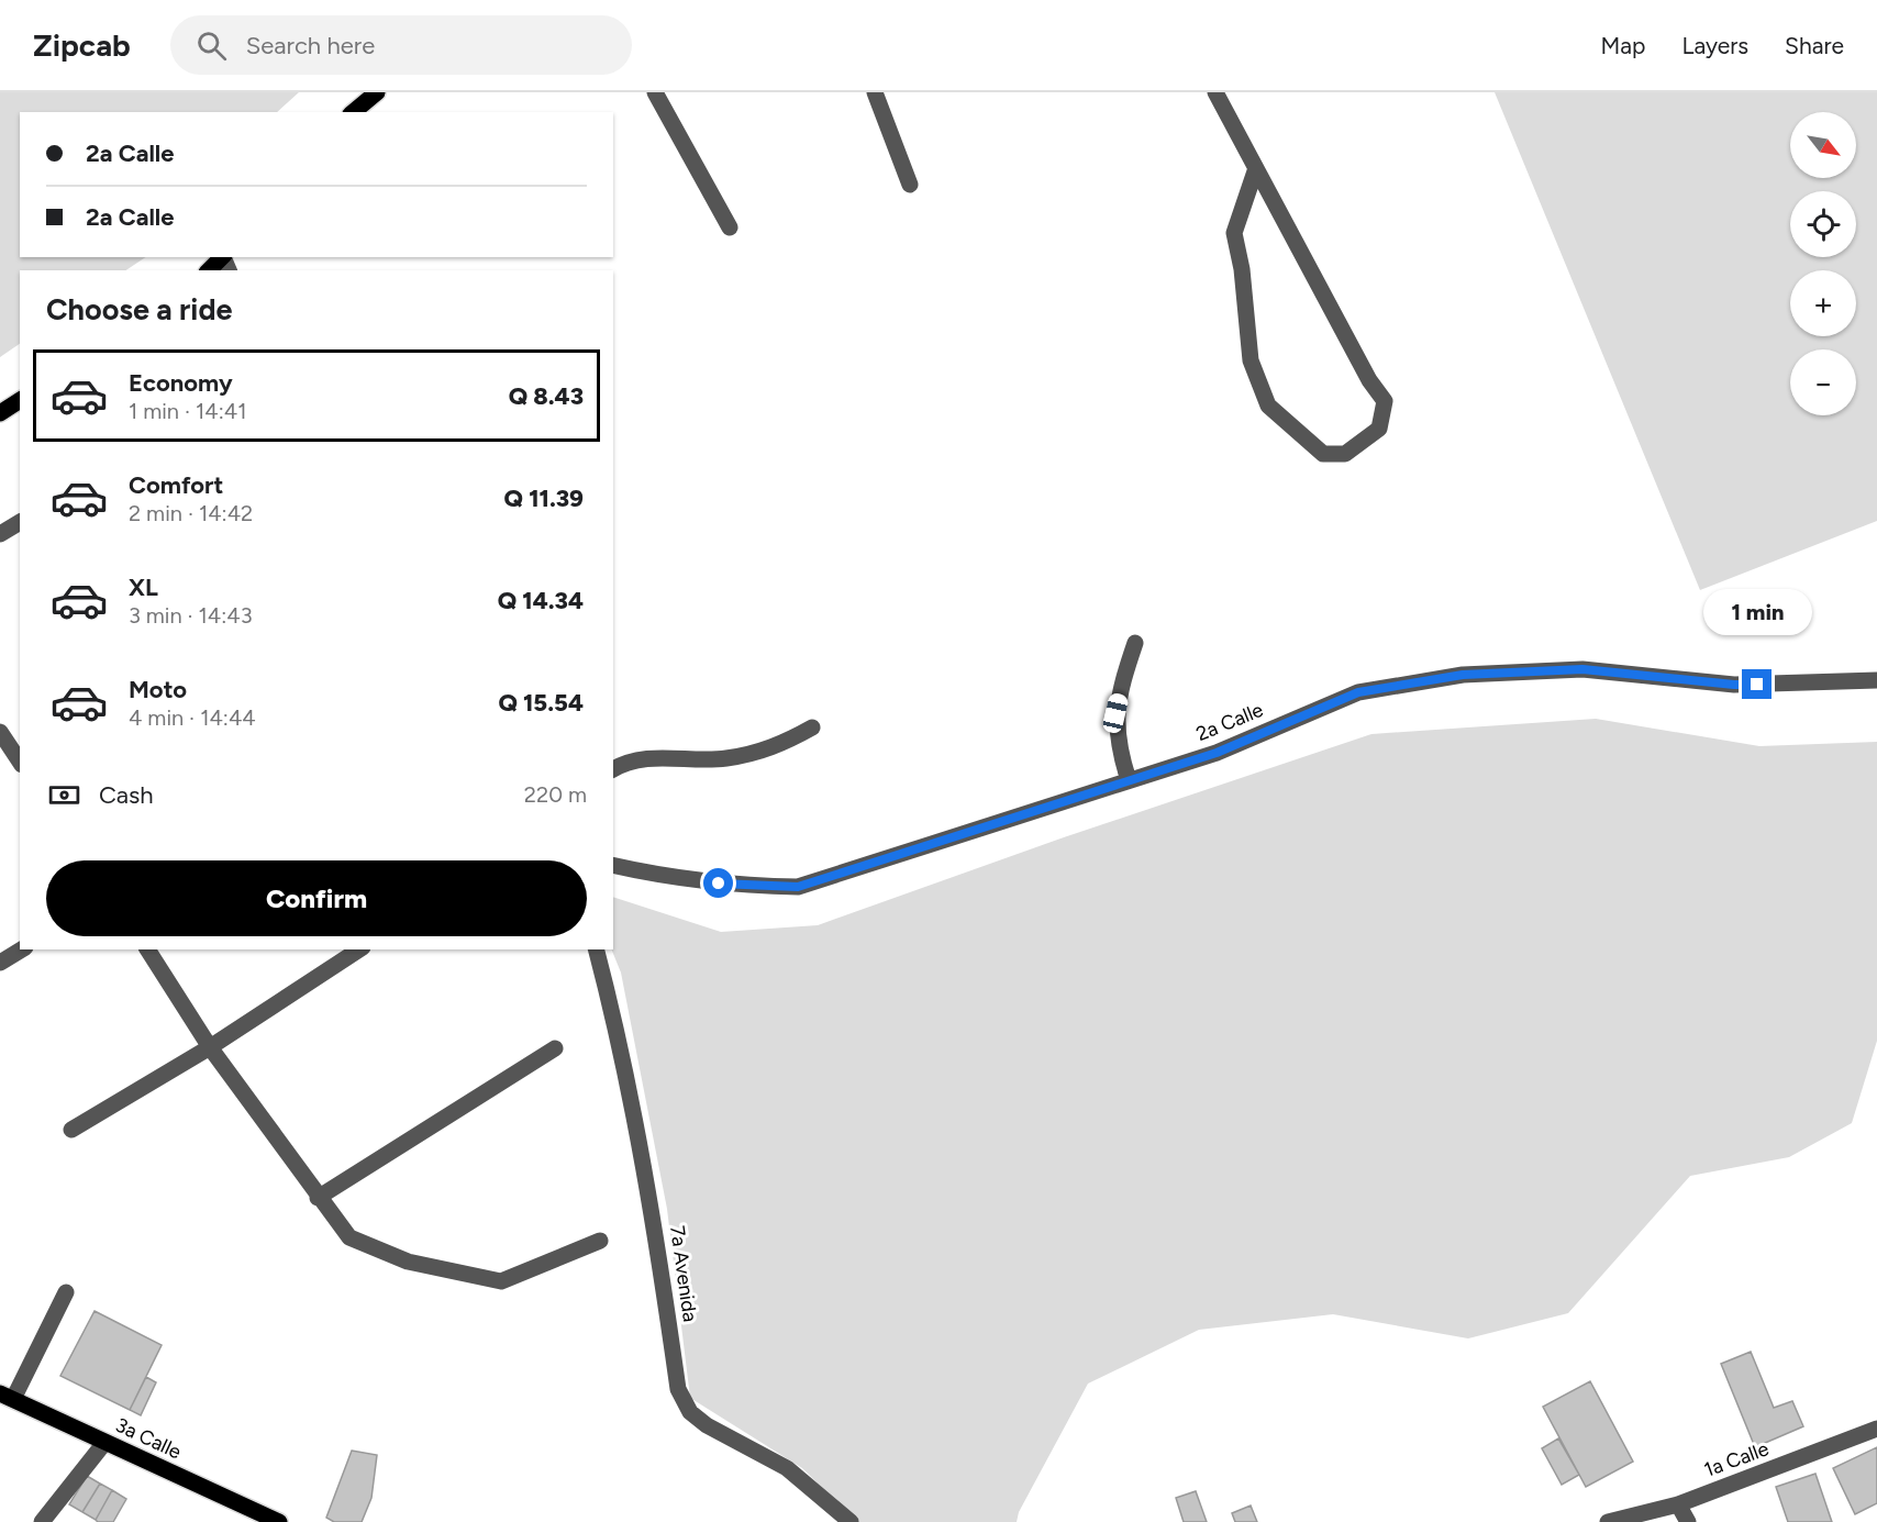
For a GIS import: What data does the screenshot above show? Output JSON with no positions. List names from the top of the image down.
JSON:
{
  "streets": {
    "main road": ["3a Calle"],
    "street": ["2a Calle", "7a Avenida", "1a Calle"]
  },
  "north": "bottom right",
  "page": {
    "header": "Zipcab",
    "search": "Search here",
    "nav": ["Map", "Layers", "Share"],
    "map_buttons": ["+", "−"],
    "banner": ["2a Calle", "2a Calle"],
    "heading": "Choose a ride",
    "list": [
      {
        "name": "Economy",
        "note": "1 min · 14:41",
        "value": "Q 8.43"
      },
      {
        "name": "Comfort",
        "note": "2 min · 14:42",
        "value": "Q 11.39"
      },
      {
        "name": "XL",
        "note": "3 min · 14:43",
        "value": "Q 14.34"
      },
      {
        "name": "Moto",
        "note": "4 min · 14:44",
        "value": "Q 15.54"
      }
    ],
    "bubble": "1 min",
    "pay": ["Cash", "220 m"],
    "buttons": "Confirm"
  }
}
